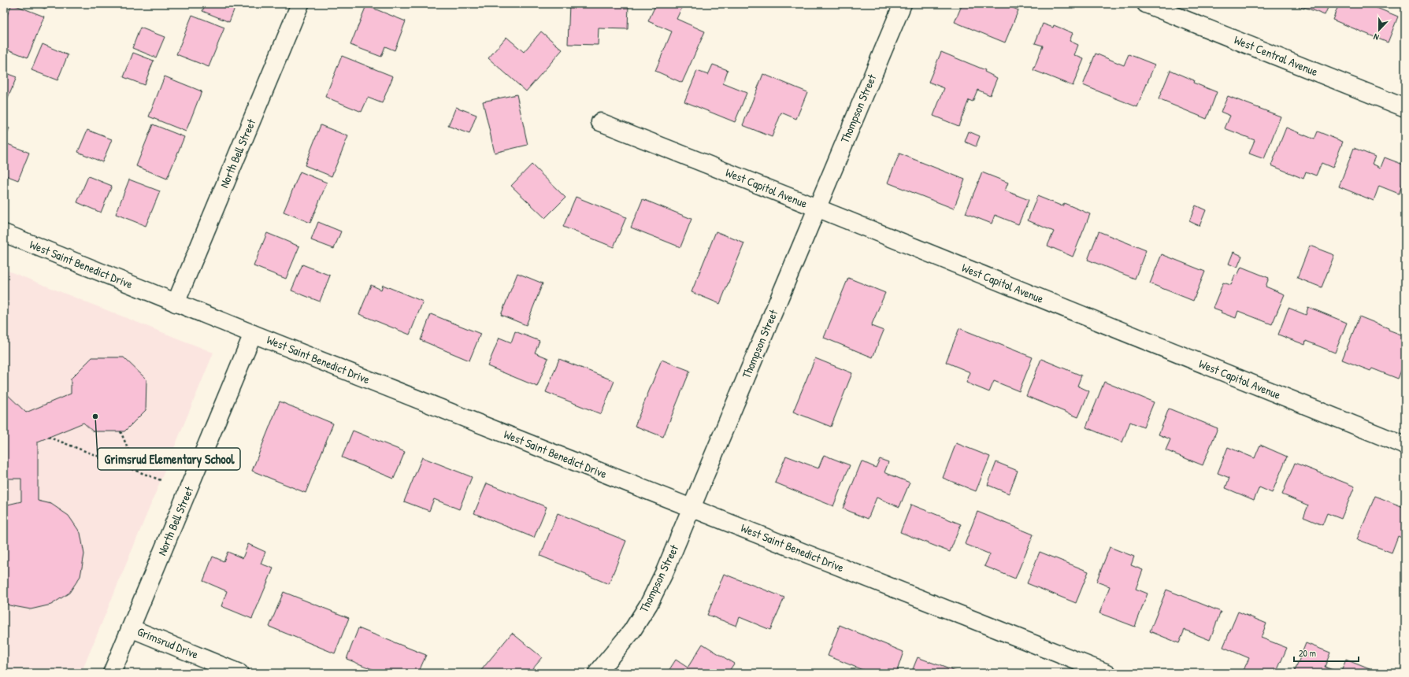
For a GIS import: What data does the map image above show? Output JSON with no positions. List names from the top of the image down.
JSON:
{
  "streets": {
    "street": [
      "West Central Avenue",
      "Thompson Street",
      "North Bell Street",
      "West Capitol Avenue",
      "West Saint Benedict Drive",
      "Grimsrud Drive"
    ]
  },
  "crossings": [
    ["Thompson Street", "West Capitol Avenue"],
    ["Thompson Street", "West Saint Benedict Drive"],
    ["North Bell Street", "West Saint Benedict Drive"],
    ["North Bell Street", "Grimsrud Drive"]
  ],
  "places": ["Grimsrud Elementary School"],
  "scale_bar": "20 m",
  "north": "bottom"
}
